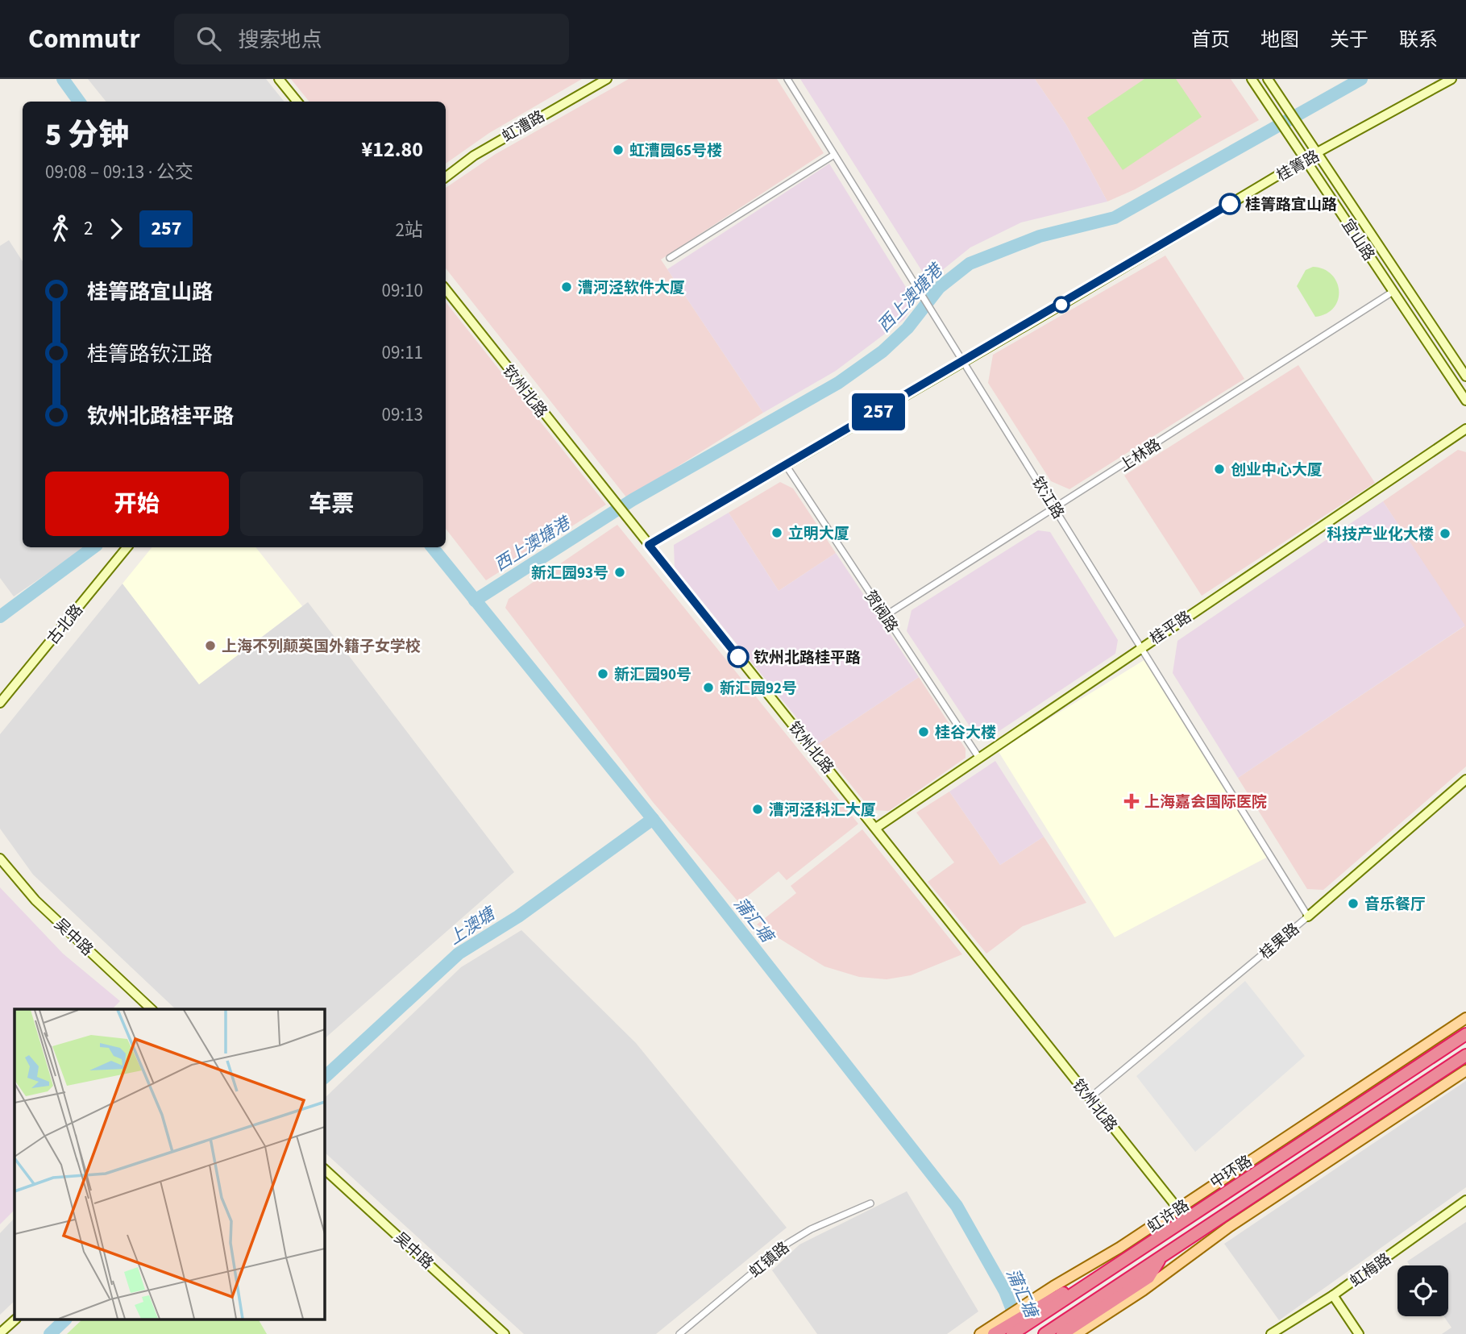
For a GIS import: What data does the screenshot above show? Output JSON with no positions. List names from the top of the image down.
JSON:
{
  "streets": {
    "highway": ["中环路"],
    "main road": ["虹许路"],
    "street": [
      "虹漕路",
      "桂箐路",
      "宜山路",
      "钦州北路",
      "上林路",
      "钦江路",
      "贺阀路",
      "古北路",
      "桂平路",
      "吴中路",
      "桂果路",
      "虹镇路",
      "虹梅路"
    ]
  },
  "crossings": [
    ["桂箐路", "宜山路"],
    ["桂箐路", "钦州北路"],
    ["桂箐路", "钦江路"],
    ["桂箐路", "贺阀路"],
    ["宜山路", "上林路"],
    ["钦州北路", "桂平路"],
    ["钦州北路", "桂果路"],
    ["钦州北路", "虹许路"],
    ["上林路", "钦江路"],
    ["上林路", "贺阀路"],
    ["钦江路", "桂平路"],
    ["钦江路", "桂果路"],
    ["贺阀路", "桂平路"],
    ["中环路", "虹许路"]
  ],
  "water": ["西上澳塘港", "蒲汇塘", "上澳塘"],
  "places": {
    "other": [
      "虹漕园65号楼",
      "桂箐路宜山路",
      "漕河泾软件大厦",
      "创业中心大厦",
      "立明大厦",
      "科技产业化大楼",
      "新汇园93号",
      "上海不列颠英国外籍子女学校",
      "钦州北路桂平路",
      "新汇园90号",
      "新汇园92号",
      "桂谷大楼",
      "漕河泾科汇大厦",
      "音乐餐厅"
    ],
    "health": ["上海嘉会国际医院"]
  },
  "lines": ["bus line 257"],
  "page": {
    "header": "Commutr",
    "search": "搜索地点",
    "nav": [
      "首页",
      "地图",
      "关于",
      "联系"
    ],
    "on_map": "257",
    "heading": ["5 分钟", "09:08 – 09:13 · 公交", "¥12.80"],
    "legs": ["2", "257", "2站"],
    "list": [
      {
        "name": "桂箐路宜山路",
        "value": "09:10"
      },
      {
        "name": "桂箐路钦江路",
        "value": "09:11"
      },
      {
        "name": "钦州北路桂平路",
        "value": "09:13"
      }
    ],
    "buttons": ["开始", "车票"]
  }
}
